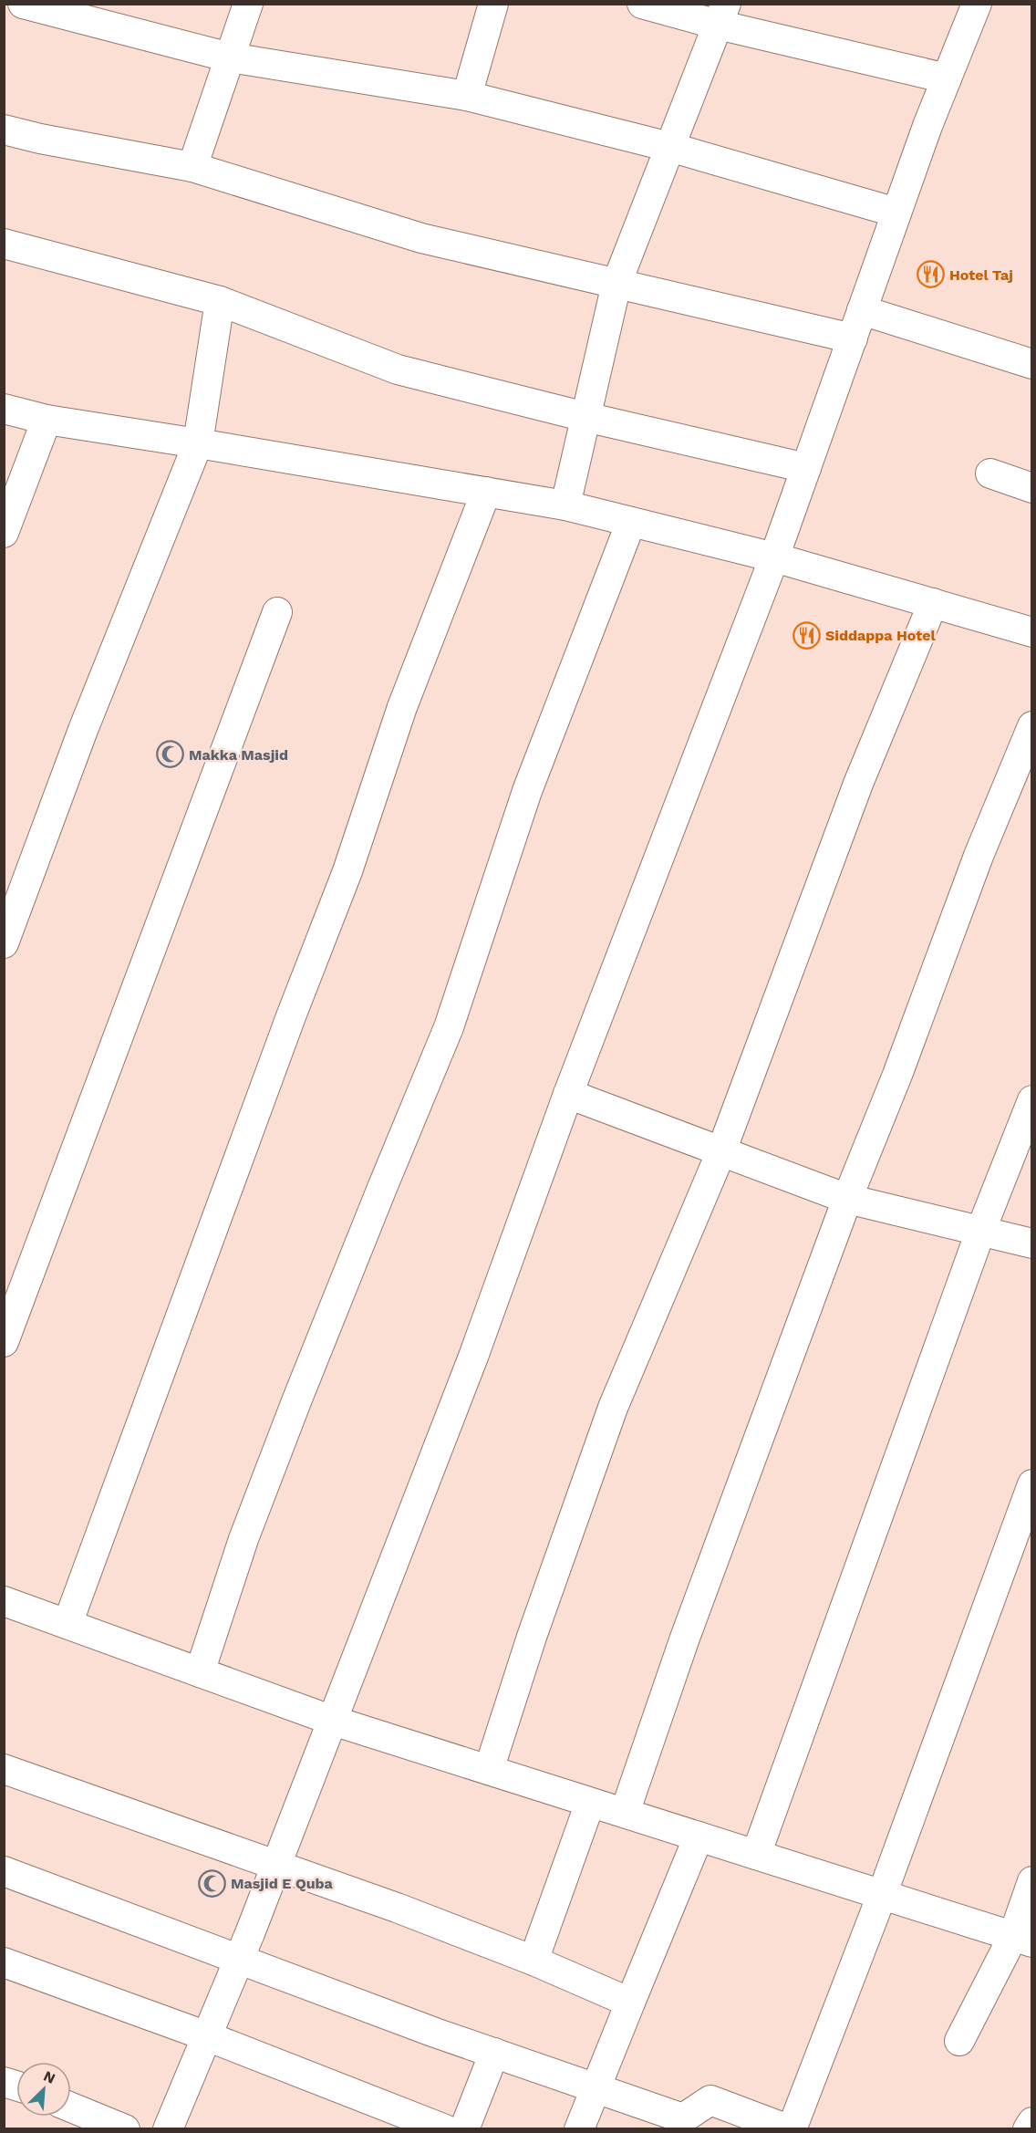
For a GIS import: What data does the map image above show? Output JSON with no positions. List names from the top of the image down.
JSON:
{
  "places": {
    "restaurant": ["Hotel Taj", "Siddappa Hotel"],
    "mosque": ["Makka Masjid", "Masjid E Quba"]
  },
  "north": "top right"
}
